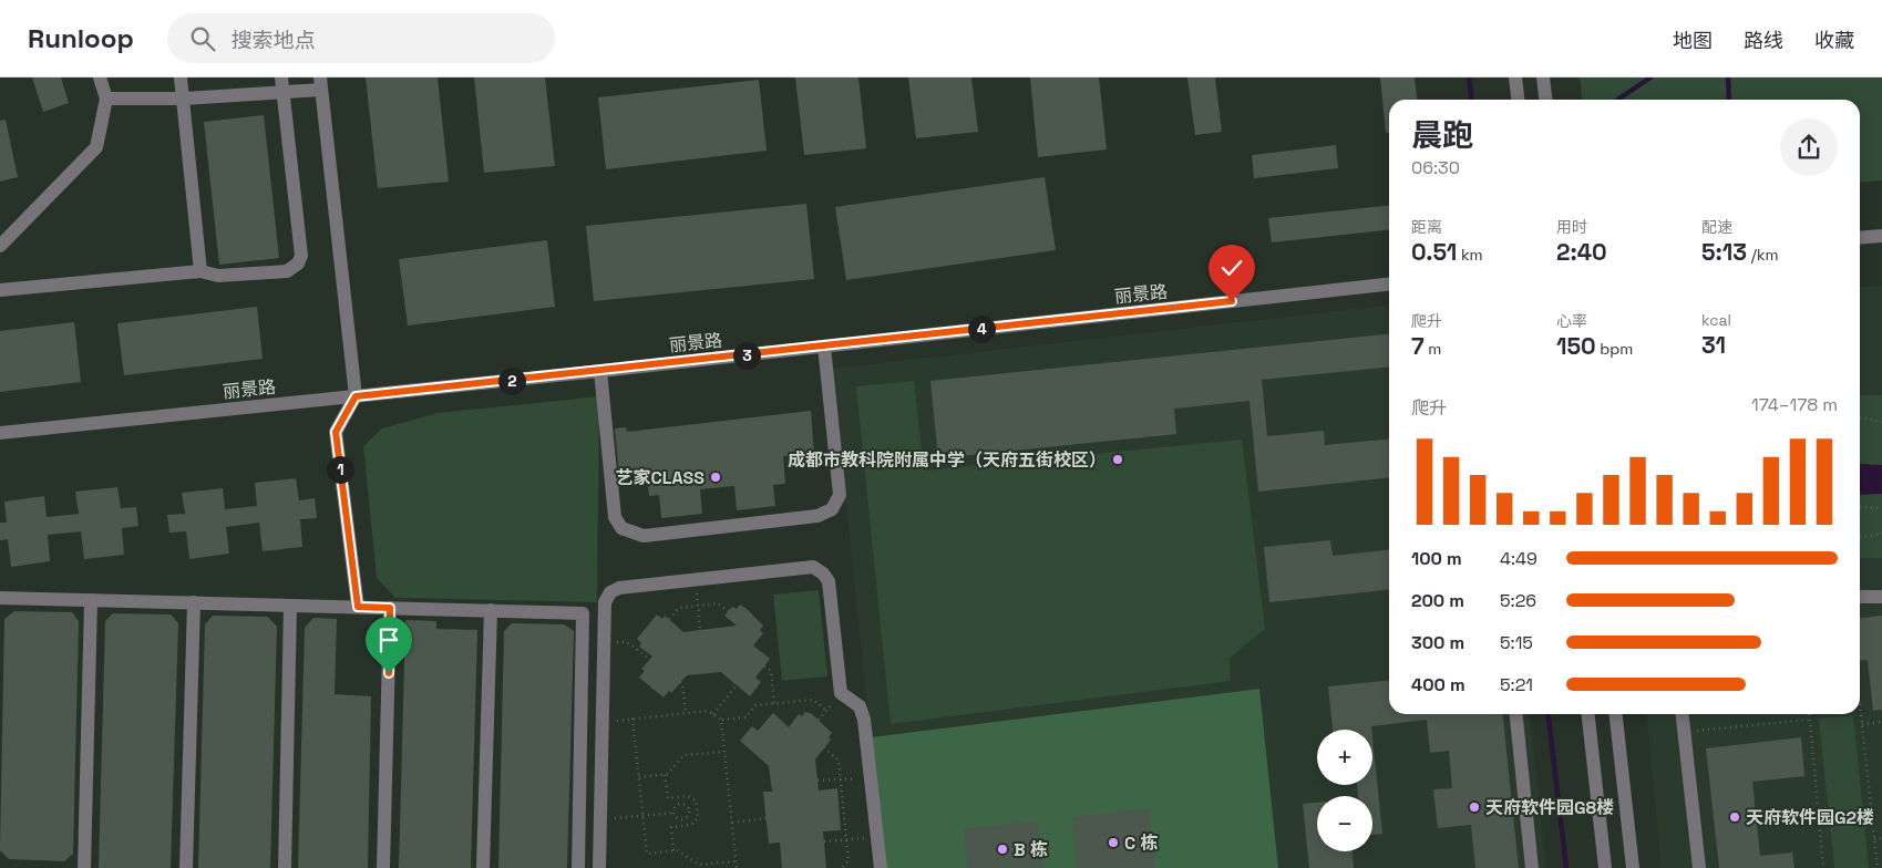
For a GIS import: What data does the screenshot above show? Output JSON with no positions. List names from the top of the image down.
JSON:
{
  "streets": {
    "street": ["丽景路"]
  },
  "places": [
    "成都市教科院附属中学（天府五街校区）",
    "艺家CLASS",
    "天府软件园G8楼",
    "天府软件园G2楼",
    "C 栋",
    "B 栋"
  ],
  "page": {
    "header": "Runloop",
    "search": "搜索地点",
    "nav": ["地图", "路线", "收藏"],
    "heading": ["晨跑", "06:30"],
    "stats": [
      ["距离", "0.51 km"],
      ["用时", "2:40"],
      ["配速", "5:13 /km"],
      ["爬升", "7 m"],
      ["心率", "150 bpm"],
      ["kcal", "31"]
    ],
    "pins": [
      "4",
      "3",
      "2",
      "1"
    ],
    "chart": ["爬升", "174–178 m"],
    "list": [
      {
        "name": "100 m",
        "note": "4:49"
      },
      {
        "name": "200 m",
        "note": "5:26"
      },
      {
        "name": "300 m",
        "note": "5:15"
      },
      {
        "name": "400 m",
        "note": "5:21"
      }
    ],
    "map_buttons": ["+", "−"]
  }
}
